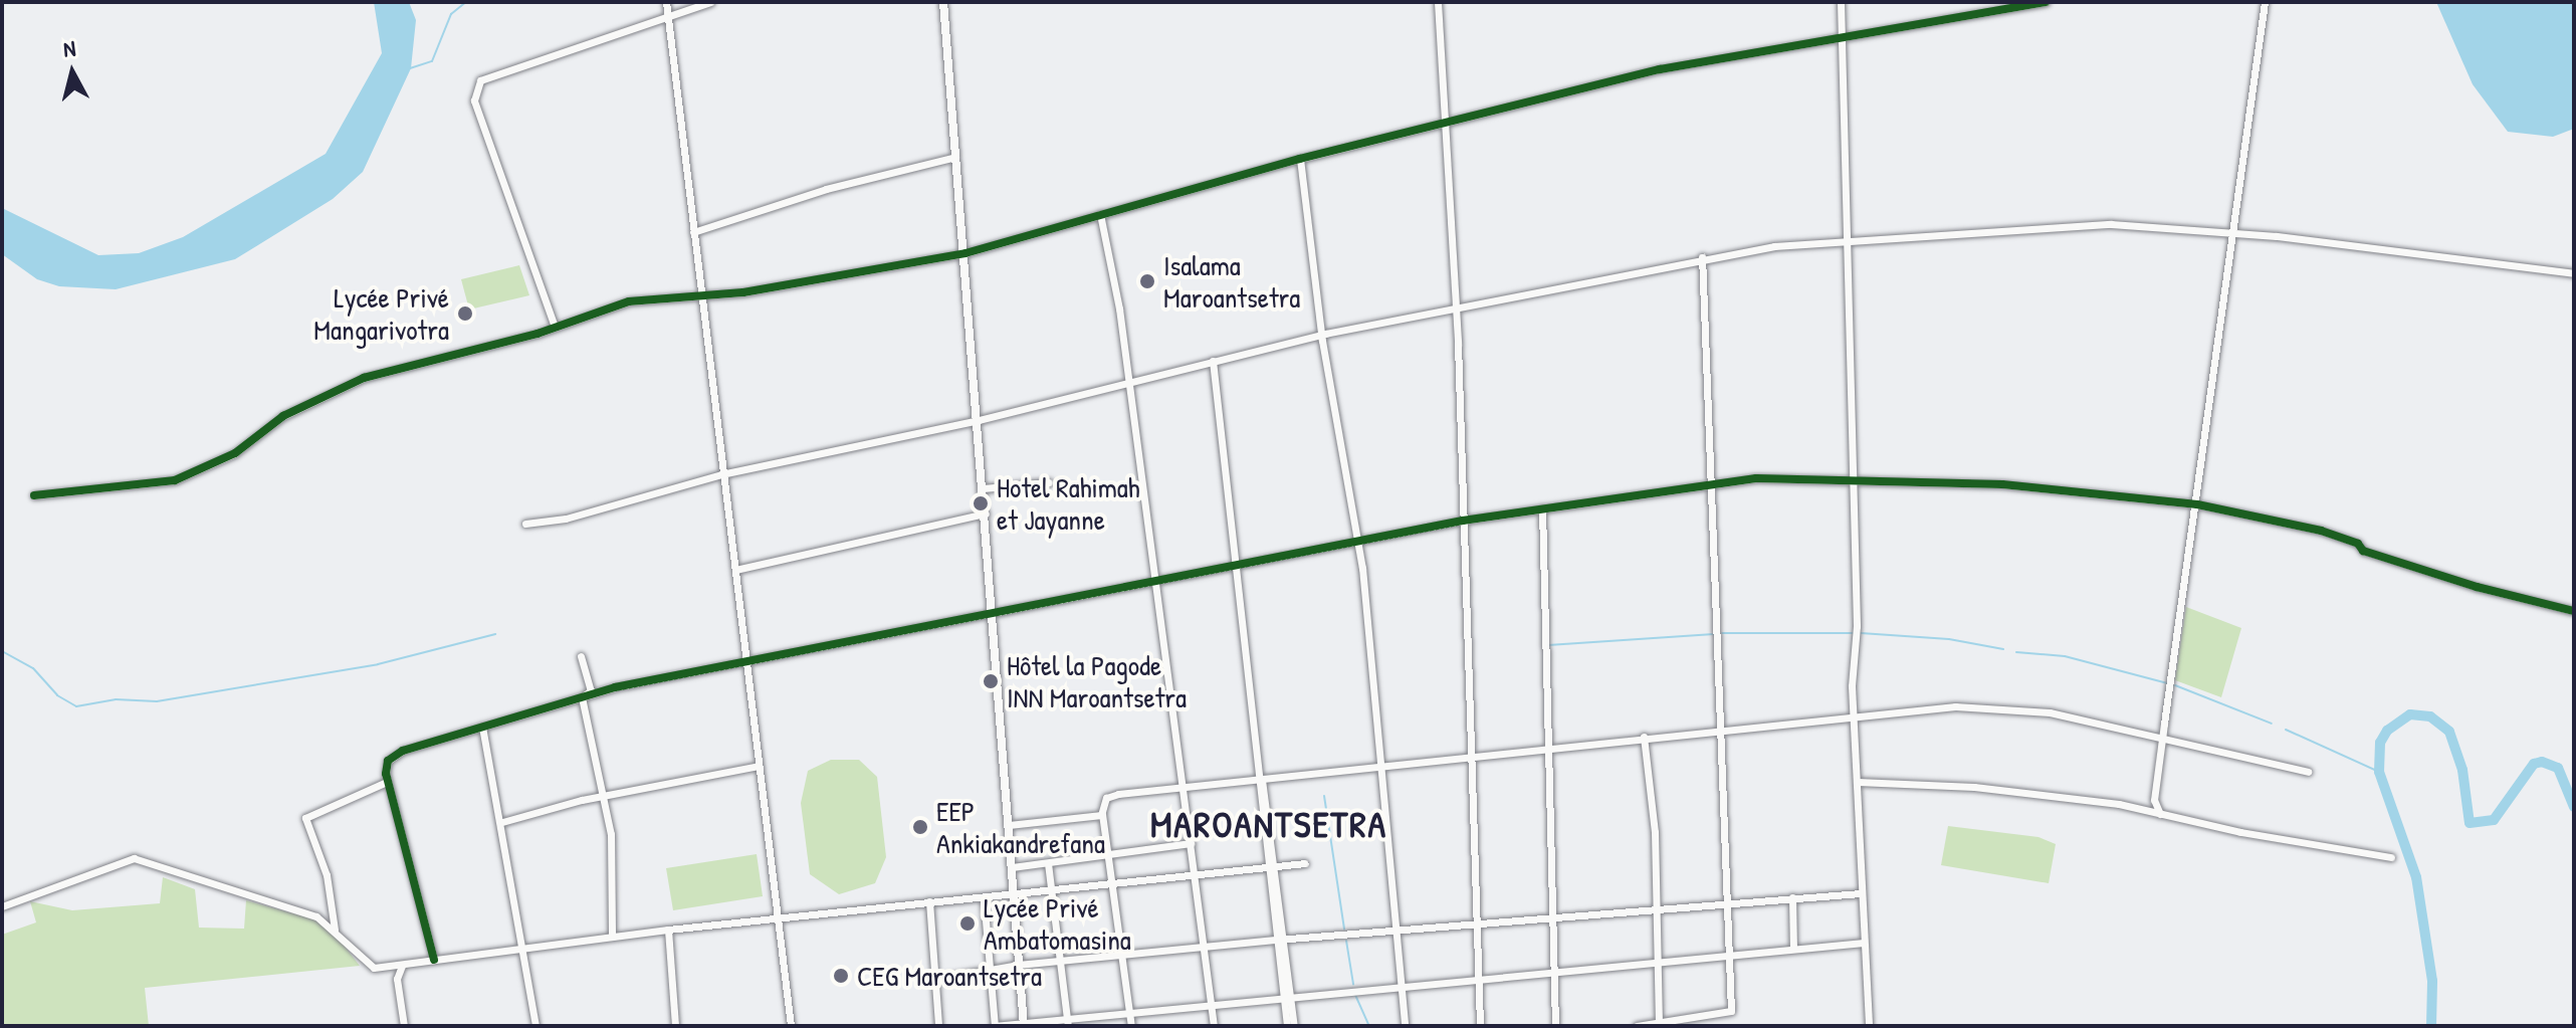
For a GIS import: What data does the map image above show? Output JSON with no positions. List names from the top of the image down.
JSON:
{
  "districts": ["MAROANTSETRA"],
  "places": [
    "Isalama Maroantsetra",
    "Lycée Privé Mangarivotra",
    "Hotel Rahimah et Jayanne",
    "Hôtel la Pagode INN Maroantsetra",
    "EEP Ankiakandrefana",
    "Lycée Privé Ambatomasina",
    "CEG Maroantsetra"
  ],
  "north": "top"
}
